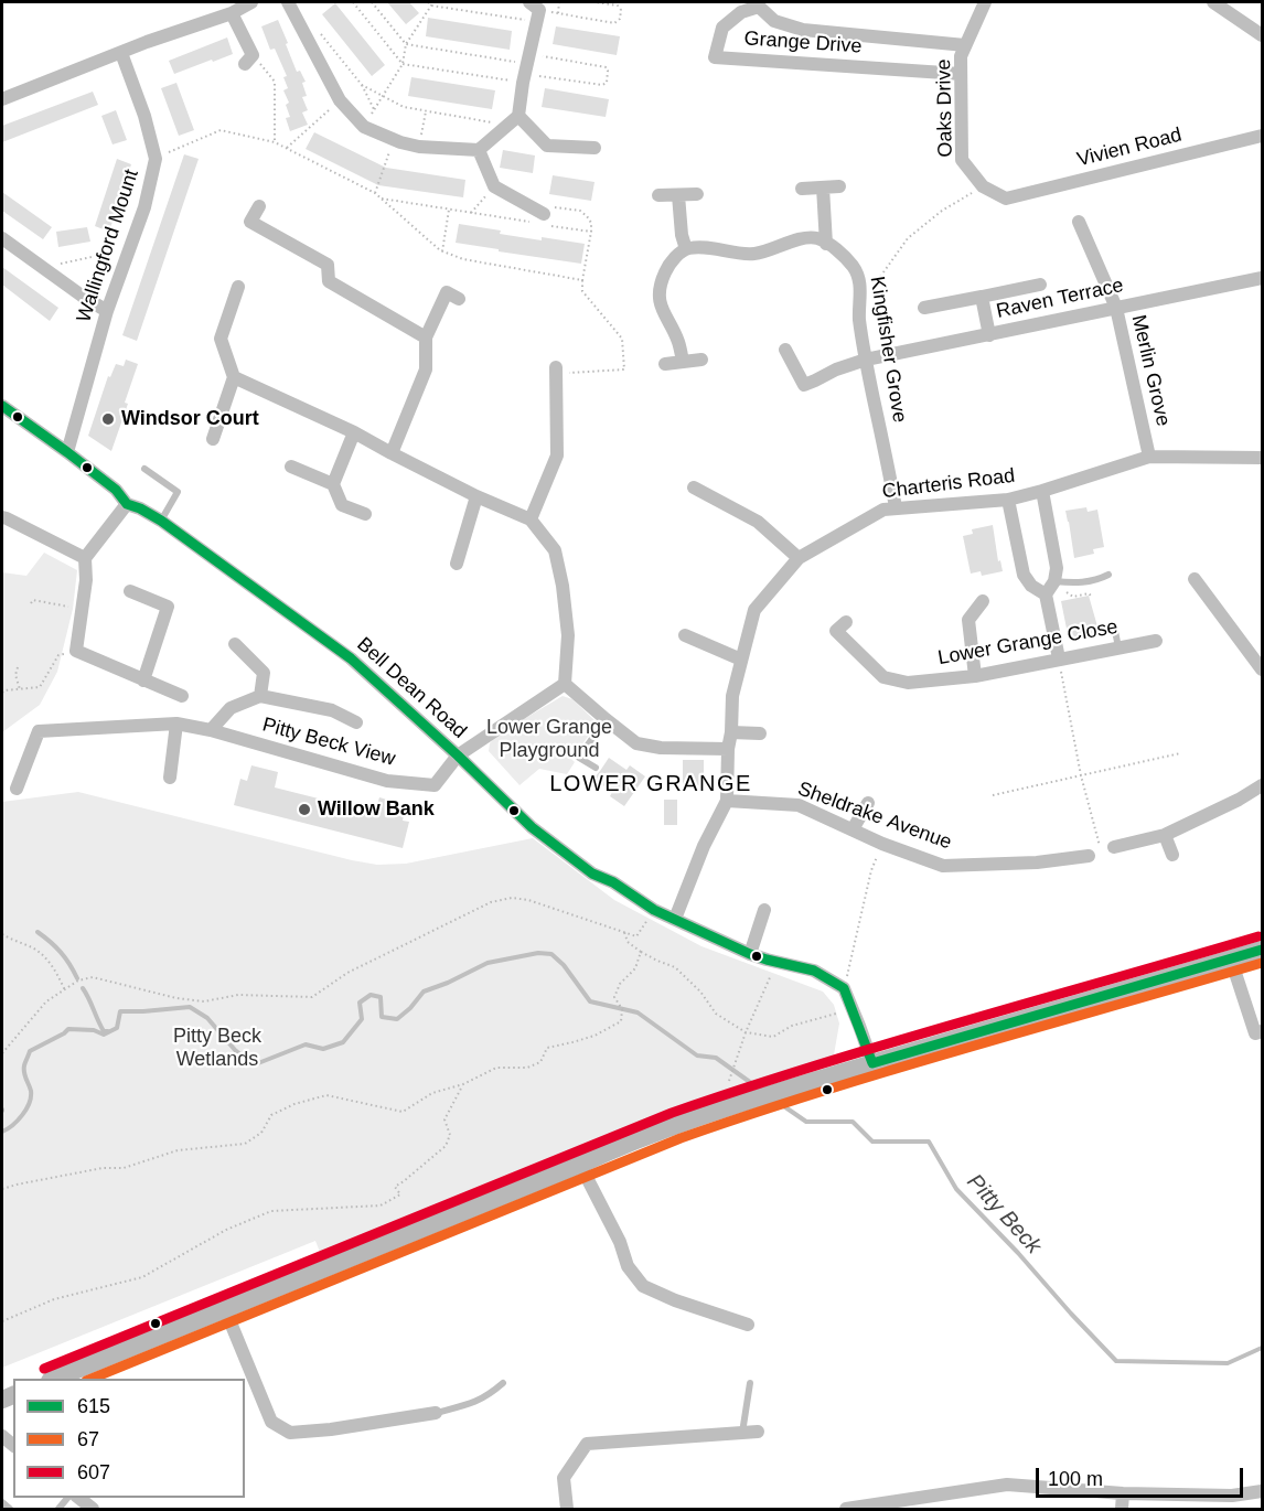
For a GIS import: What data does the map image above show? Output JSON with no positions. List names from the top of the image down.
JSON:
{
  "streets": {
    "street": [
      "Grange Drive",
      "Oaks Drive",
      "Vivien Road",
      "Wallingford Mount",
      "Raven Terrace",
      "Kingfisher Grove",
      "Merlin Grove",
      "Charteris Road",
      "Lower Grange Close",
      "Bell Dean Road",
      "Pitty Beck View",
      "Sheldrake Avenue"
    ]
  },
  "crossings": [
    ["Grange Drive", "Oaks Drive"],
    ["Oaks Drive", "Vivien Road"],
    ["Wallingford Mount", "Bell Dean Road"],
    ["Raven Terrace", "Kingfisher Grove"],
    ["Raven Terrace", "Merlin Grove"],
    ["Kingfisher Grove", "Charteris Road"],
    ["Merlin Grove", "Charteris Road"],
    ["Charteris Road", "Bell Dean Road"],
    ["Charteris Road", "Sheldrake Avenue"],
    ["Bell Dean Road", "Pitty Beck View"]
  ],
  "districts": ["LOWER GRANGE"],
  "water": ["Pitty Beck"],
  "parks": ["Lower Grange Playground", "Pitty Beck Wetlands"],
  "places": ["Windsor Court", "Willow Bank"],
  "lines": ["transit line 615", "transit line 607", "transit line 67"],
  "legend": ["615", "67", "607"],
  "scale_bar": "100 m"
}
